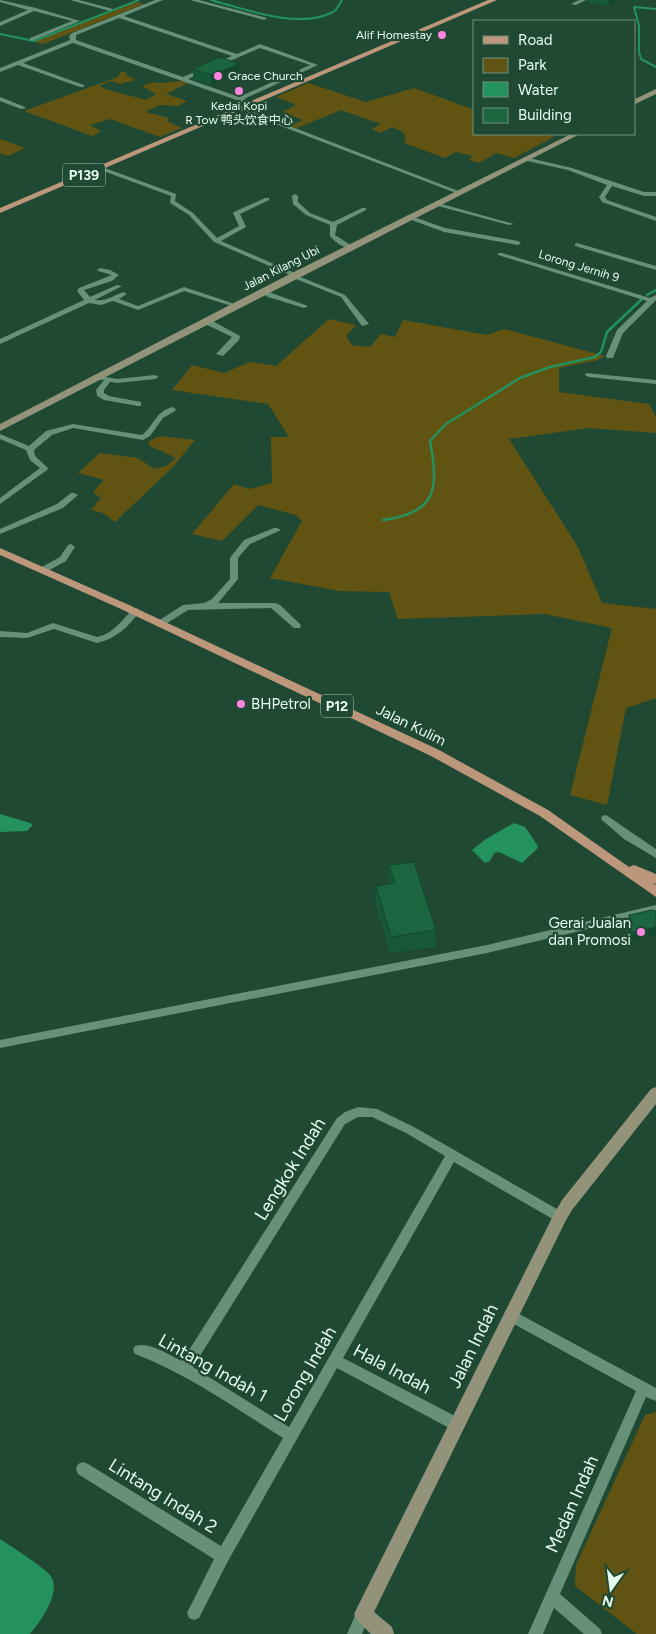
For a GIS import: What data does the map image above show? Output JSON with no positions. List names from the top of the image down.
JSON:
{
  "streets": {
    "main road": ["P139", "P12", "Jalan Kulim"],
    "street": [
      "Lorong Jernih 9",
      "Jalan Kilang Ubi",
      "Lengkok Indah",
      "Jalan Indah",
      "Lintang Indah 1",
      "Hala Indah",
      "Lorong Indah",
      "Lintang Indah 2",
      "Medan Indah"
    ]
  },
  "crossings": [
    ["Lengkok Indah", "Jalan Indah"],
    ["Lengkok Indah", "Lintang Indah 1"],
    ["Lengkok Indah", "Lorong Indah"],
    ["Jalan Indah", "Hala Indah"],
    ["Lintang Indah 1", "Lorong Indah"],
    ["Hala Indah", "Lorong Indah"],
    ["Lorong Indah", "Lintang Indah 2"]
  ],
  "places": [
    "Alif Homestay",
    "Grace Church",
    "Kedai Kopi R Tow 鸭头饮食中心",
    "BHPetrol",
    "Gerai Jualan dan Promosi"
  ],
  "legend": [
    "Road",
    "Park",
    "Water",
    "Building"
  ],
  "north": "bottom"
}
